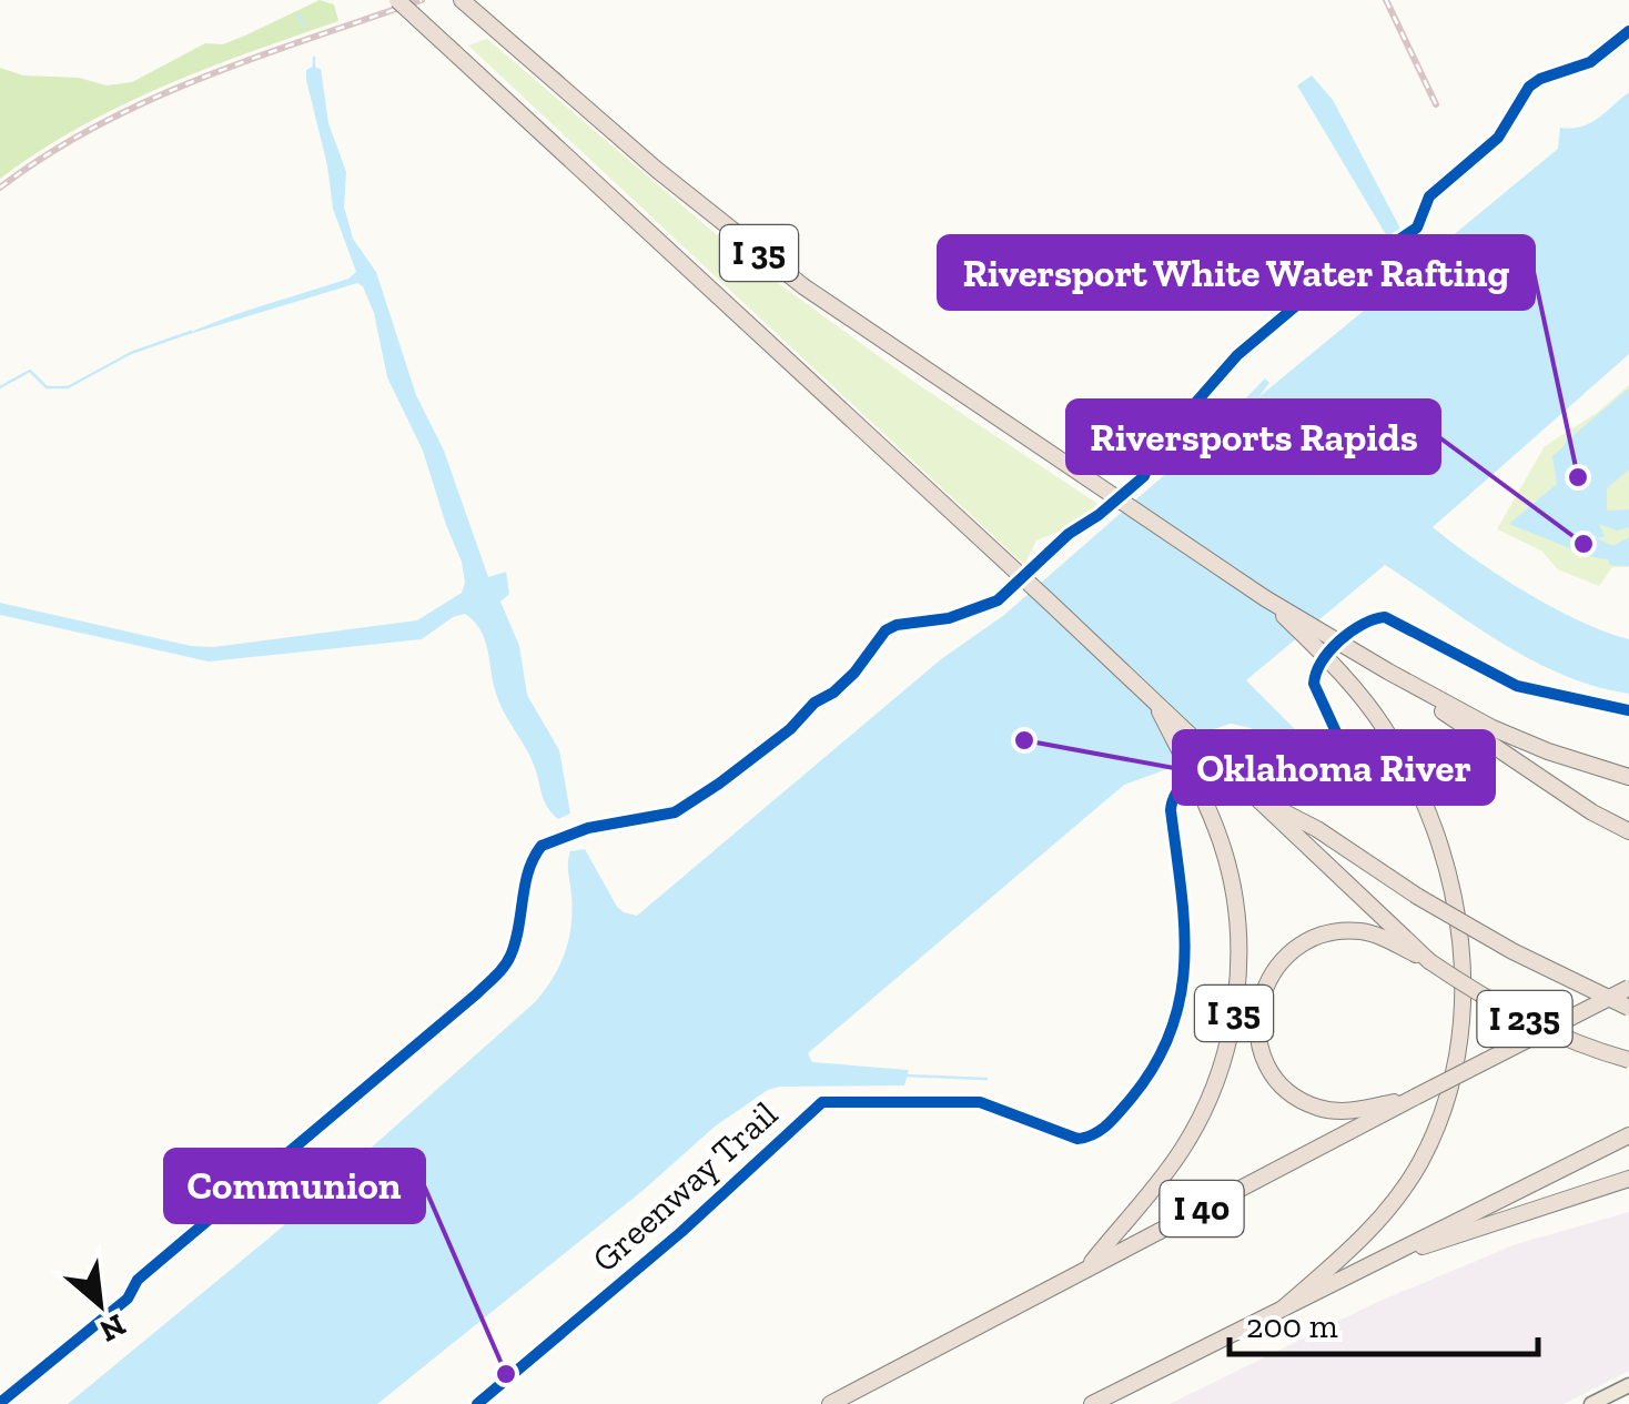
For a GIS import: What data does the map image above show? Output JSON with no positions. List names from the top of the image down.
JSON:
{
  "streets": {
    "highway": ["I 35", "I 235", "I 40"],
    "cycle path": ["Greenway Trail"]
  },
  "crossings": [
    ["I 35", "I 235"],
    ["I 35", "I 40"]
  ],
  "places": [
    "Riversport White Water Rafting",
    "Riversports Rapids",
    "Oklahoma River",
    "Communion"
  ],
  "scale_bar": "200 m",
  "north": "bottom right"
}
